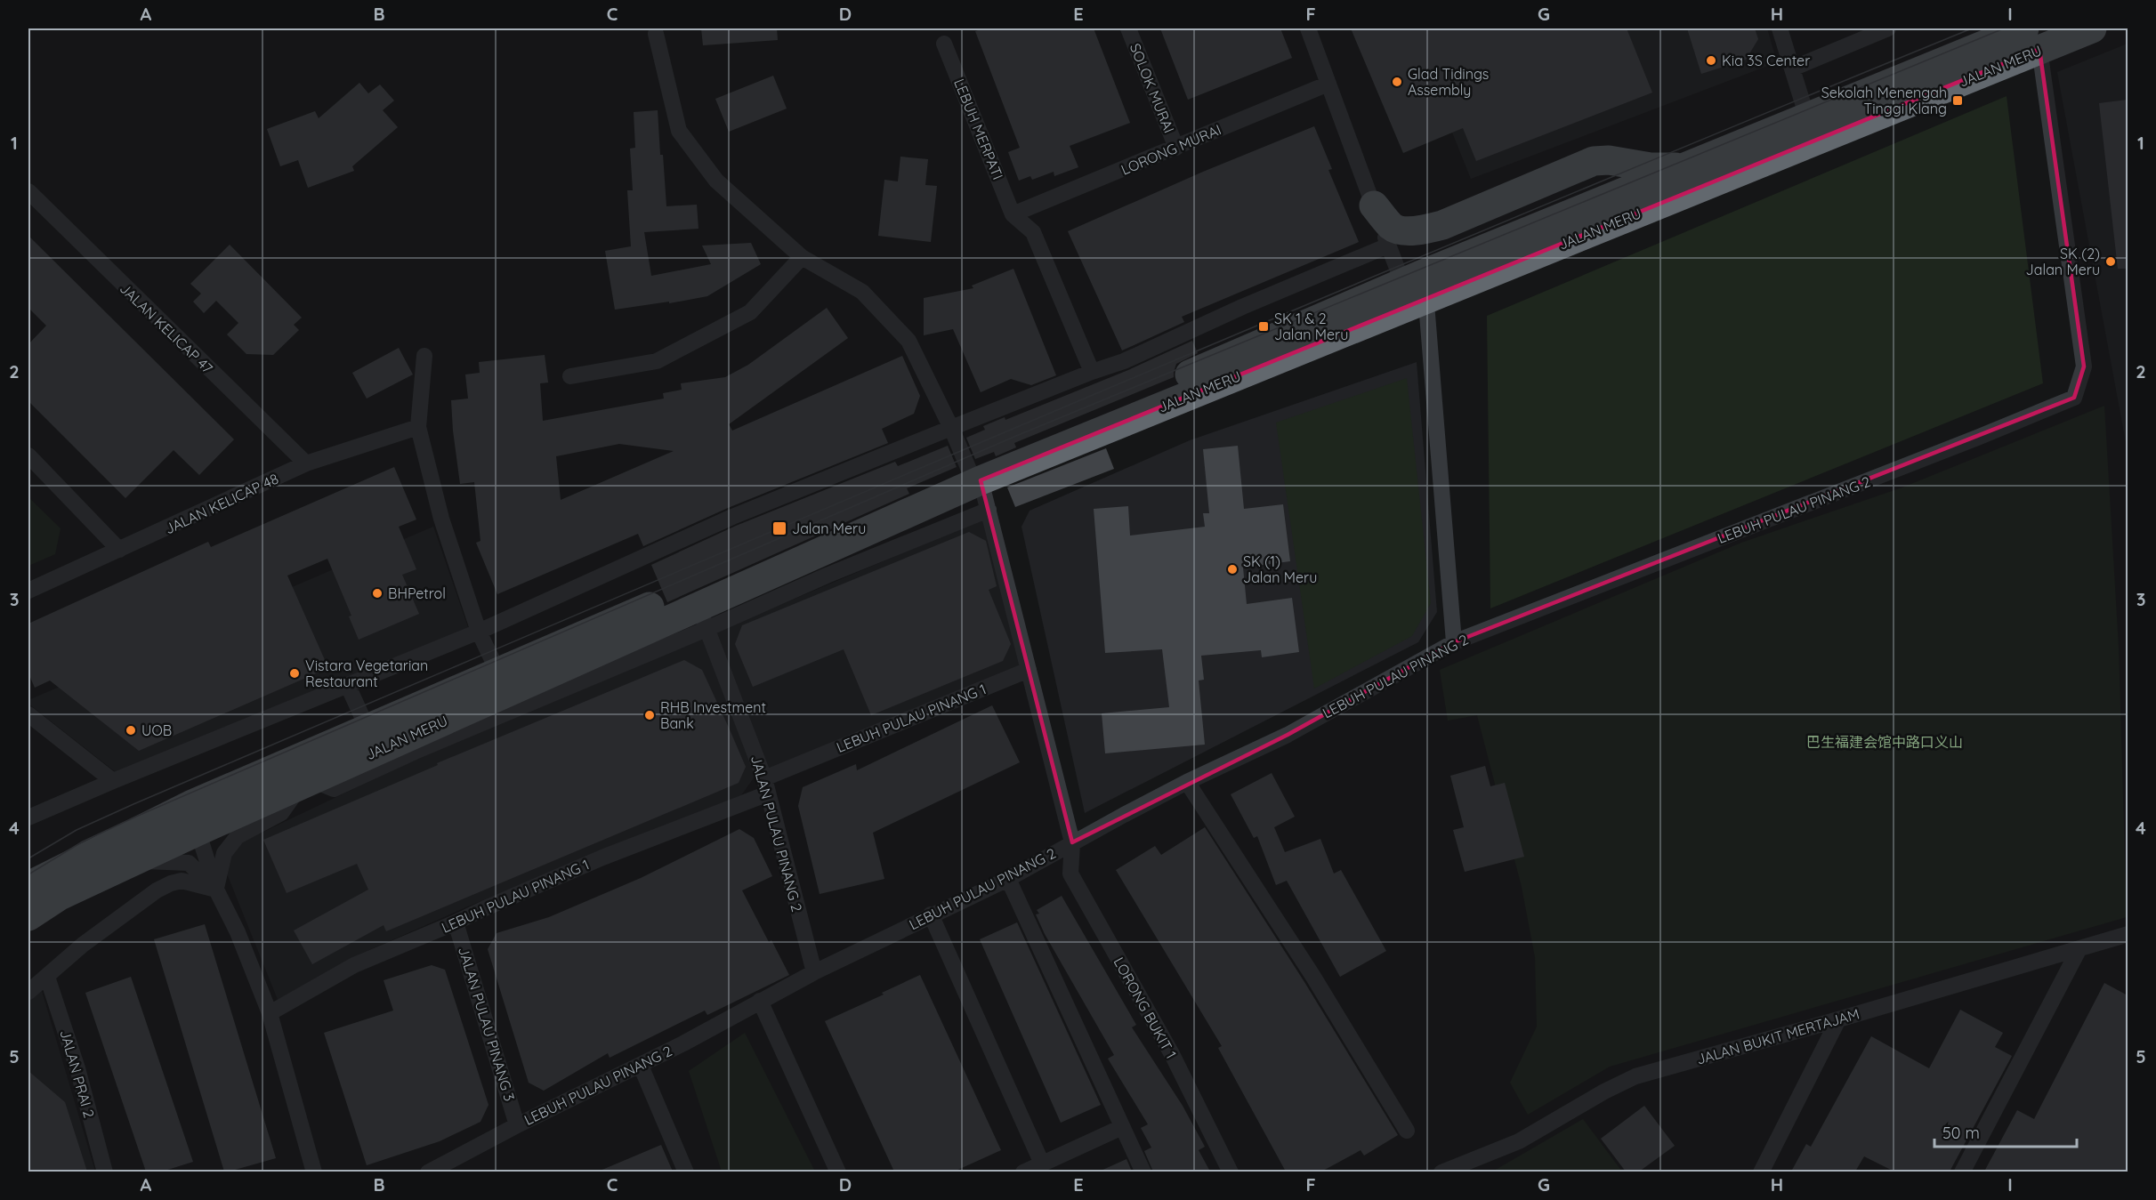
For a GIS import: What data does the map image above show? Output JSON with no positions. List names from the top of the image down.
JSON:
{
  "streets": {
    "highway": ["JALAN MERU"],
    "street": [
      "SOLOK MURAI",
      "LEBUH MERPATI",
      "LORONG MURAI",
      "JALAN KELICAP 47",
      "JALAN KELICAP 48",
      "LEBUH PULAU PINANG 2",
      "LEBUH PULAU PINANG 1",
      "JALAN PULAU PINANG 2",
      "LORONG BUKIT 1",
      "JALAN PULAU PINANG 3",
      "JALAN BUKIT MERTAJAM",
      "JALAN PRAI 2"
    ]
  },
  "crossings": [
    ["JALAN MERU", "LEBUH PULAU PINANG 2"],
    ["JALAN MERU", "JALAN PULAU PINANG 2"],
    ["JALAN MERU", "LORONG BUKIT 1"],
    ["SOLOK MURAI", "LORONG MURAI"],
    ["LEBUH MERPATI", "LORONG MURAI"],
    ["JALAN KELICAP 47", "JALAN KELICAP 48"],
    ["LEBUH PULAU PINANG 2", "JALAN PULAU PINANG 2"],
    ["LEBUH PULAU PINANG 2", "LORONG BUKIT 1"],
    ["LEBUH PULAU PINANG 2", "JALAN PULAU PINANG 3"],
    ["LEBUH PULAU PINANG 1", "JALAN PULAU PINANG 2"],
    ["LEBUH PULAU PINANG 1", "LORONG BUKIT 1"],
    ["LEBUH PULAU PINANG 1", "JALAN PULAU PINANG 3"]
  ],
  "parks": ["巴生福建会馆中路口义山"],
  "places": {
    "other": [
      "Kia 3S Center",
      "Glad Tidings Assembly",
      "SK (2) Jalan Meru",
      "SK (1) Jalan Meru",
      "BHPetrol",
      "Vistara Vegetarian Restaurant",
      "RHB Investment Bank",
      "UOB"
    ],
    "transit": ["Sekolah Menengah Tinggi Klang", "SK 1 & 2 Jalan Meru", "Jalan Meru"]
  },
  "scale_bar": "50 m",
  "grid": {
    "columns": [
      "A",
      "B",
      "C",
      "D",
      "E",
      "F",
      "G",
      "H",
      "I"
    ],
    "rows": [
      "1",
      "2",
      "3",
      "4",
      "5"
    ]
  }
}
